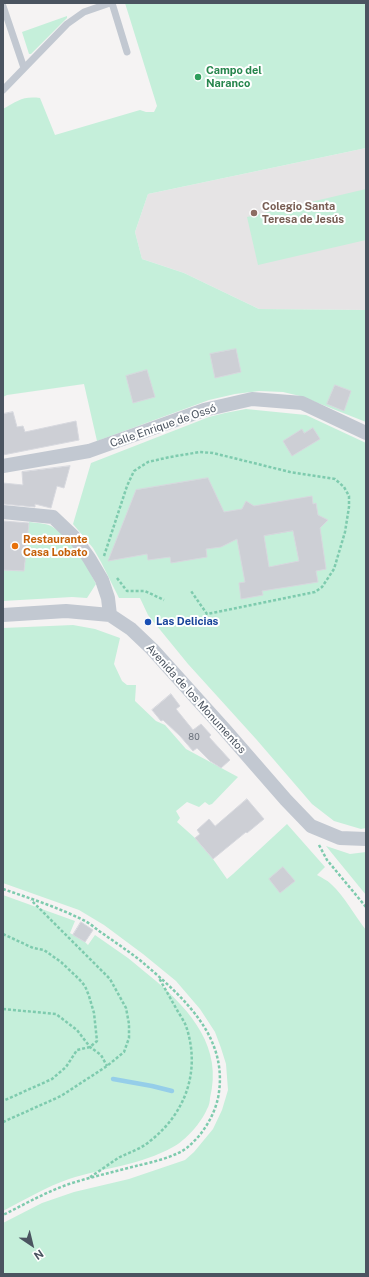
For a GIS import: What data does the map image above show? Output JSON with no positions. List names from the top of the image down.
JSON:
{
  "streets": {
    "street": ["Calle Enrique de Ossó", "Avenida de los Monumentos"]
  },
  "places": [
    "Campo del Naranco",
    "Colegio Santa Teresa de Jesús",
    "Restaurante Casa Lobato",
    "Las Delicias"
  ],
  "house_numbers": ["80"],
  "north": "bottom right"
}
